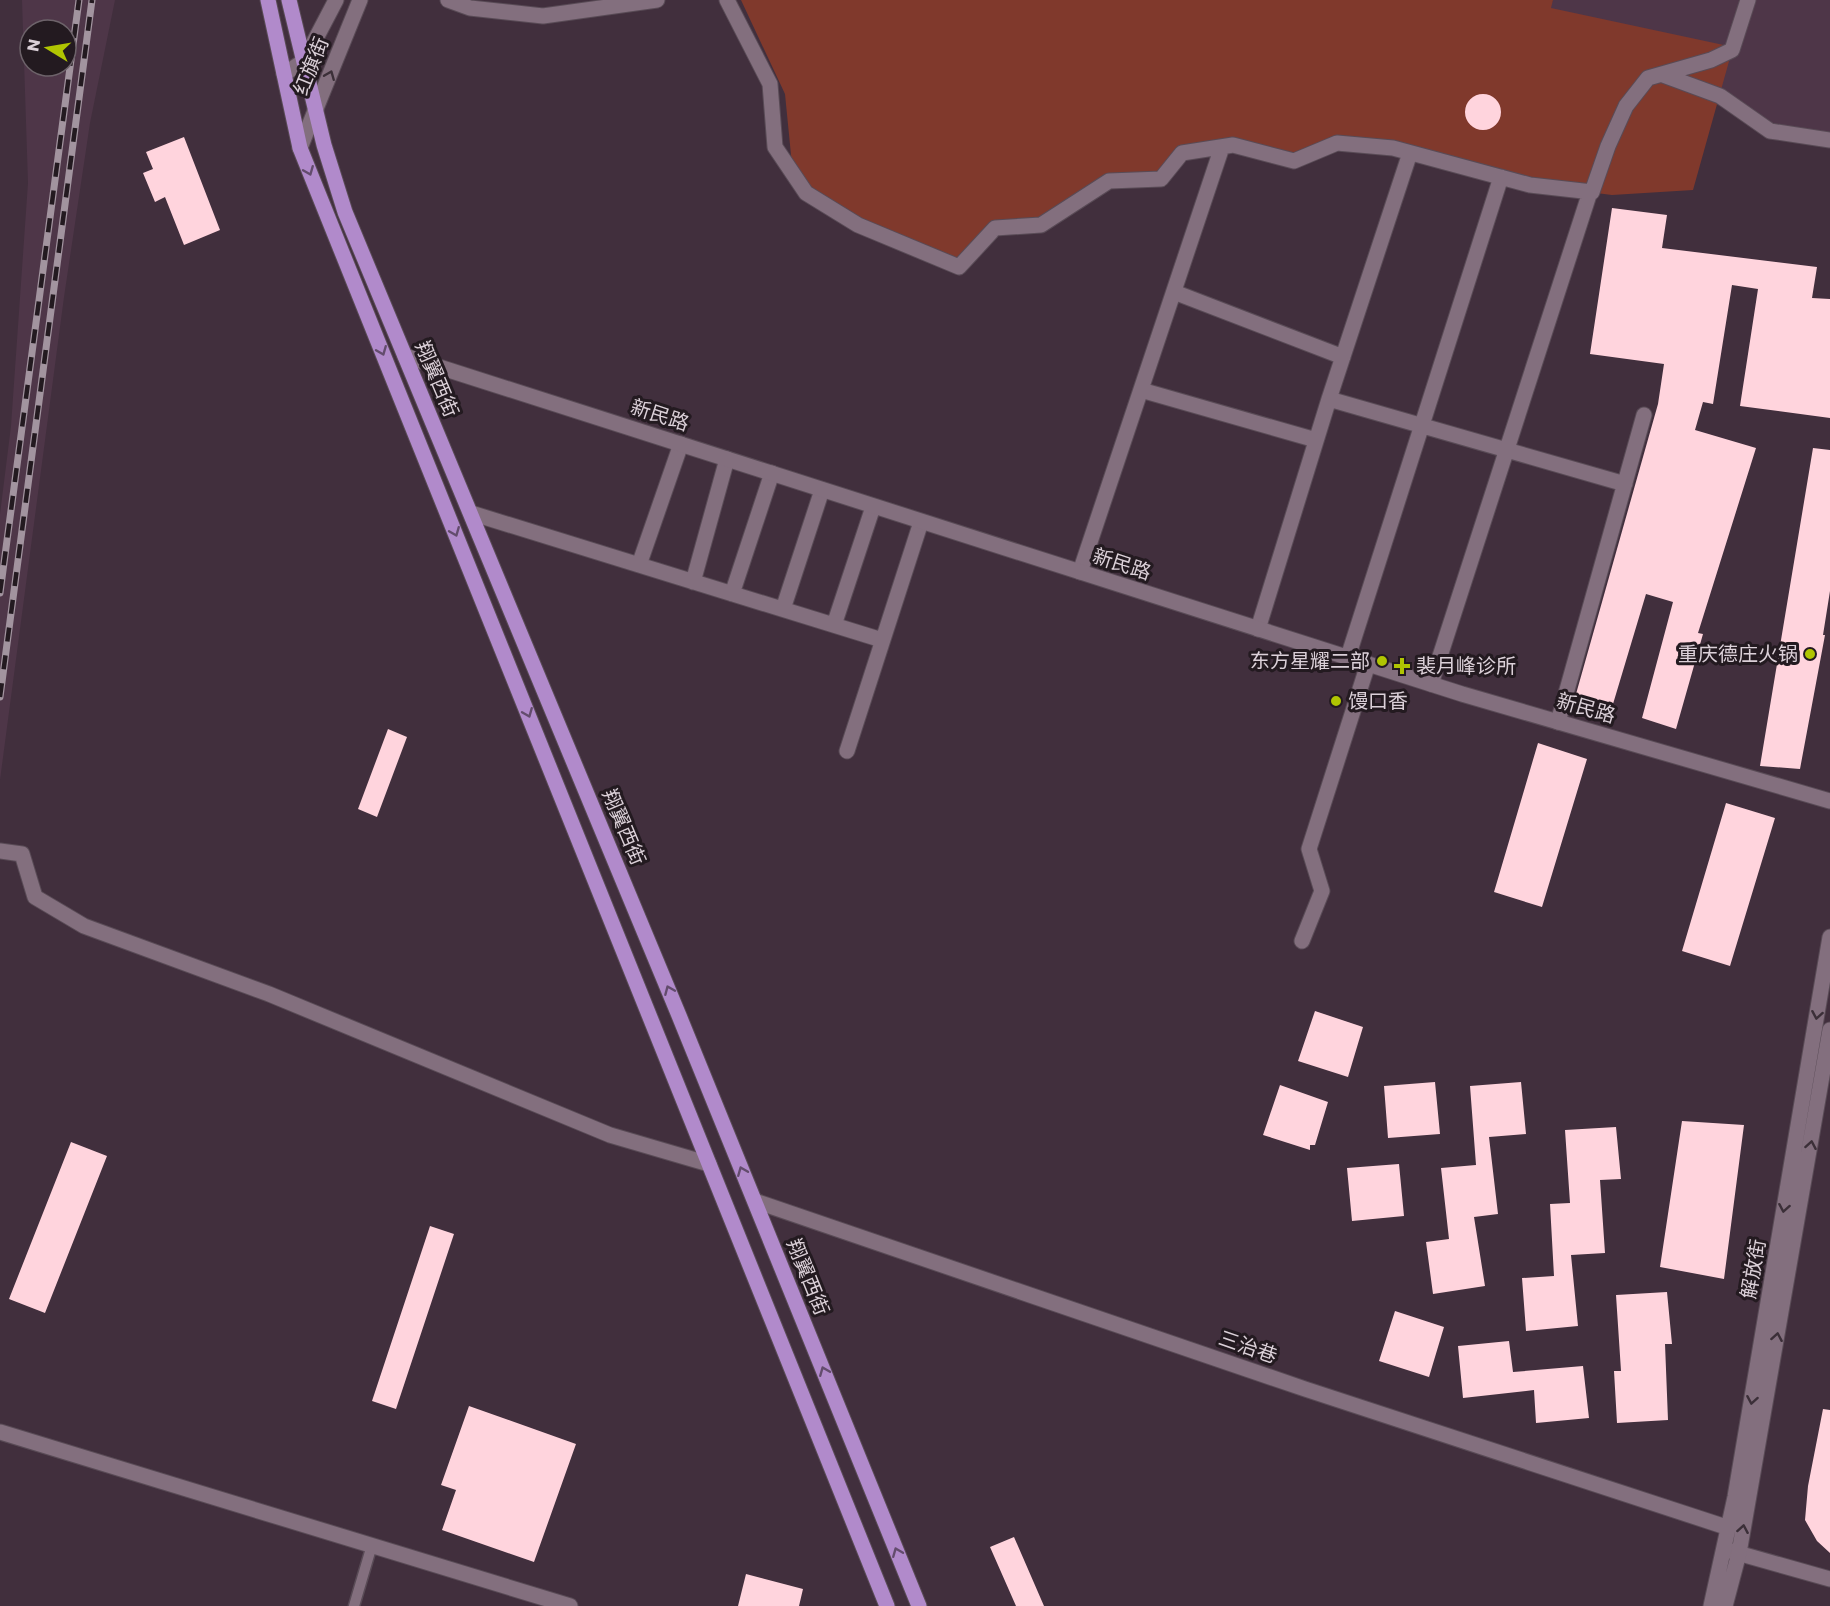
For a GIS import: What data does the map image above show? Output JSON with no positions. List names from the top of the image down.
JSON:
{
  "streets": {
    "main road": ["翔翼西街"],
    "street": [
      "红旗街",
      "新民路",
      "解放街",
      "三治巷"
    ]
  },
  "crossings": [
    ["红旗街", "翔翼西街"],
    ["翔翼西街", "新民路"],
    ["翔翼西街", "三治巷"],
    ["解放街", "三治巷"]
  ],
  "places": {
    "other": ["重庆德庄火锅", "东方星耀二部", "馒口香"],
    "health": ["裴月峰诊所"]
  },
  "north": "left"
}
